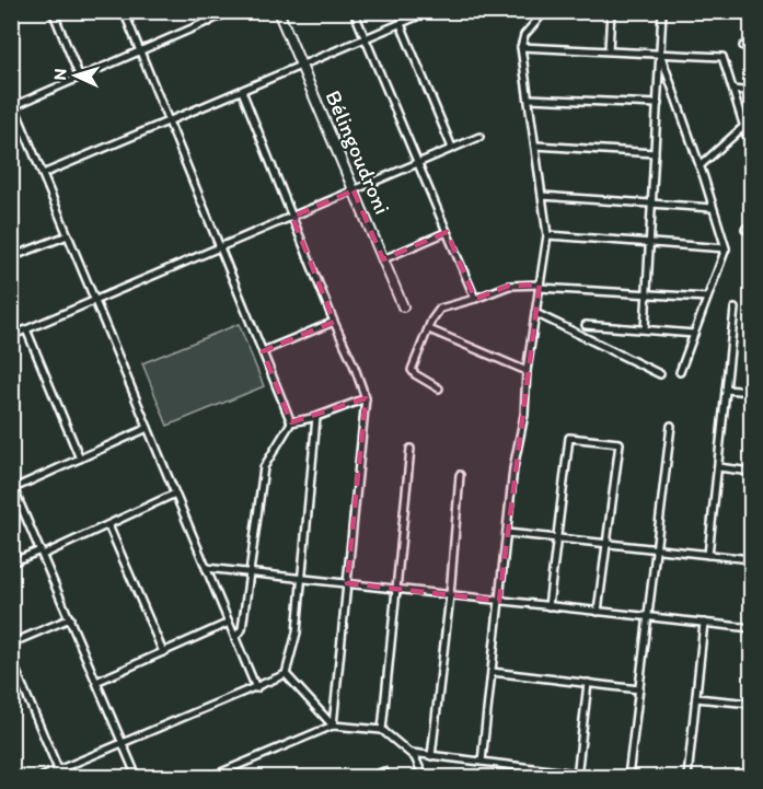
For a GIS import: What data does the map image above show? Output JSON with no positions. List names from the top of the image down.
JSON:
{
  "streets": {
    "street": ["Bélingoudroni"]
  },
  "north": "left"
}
